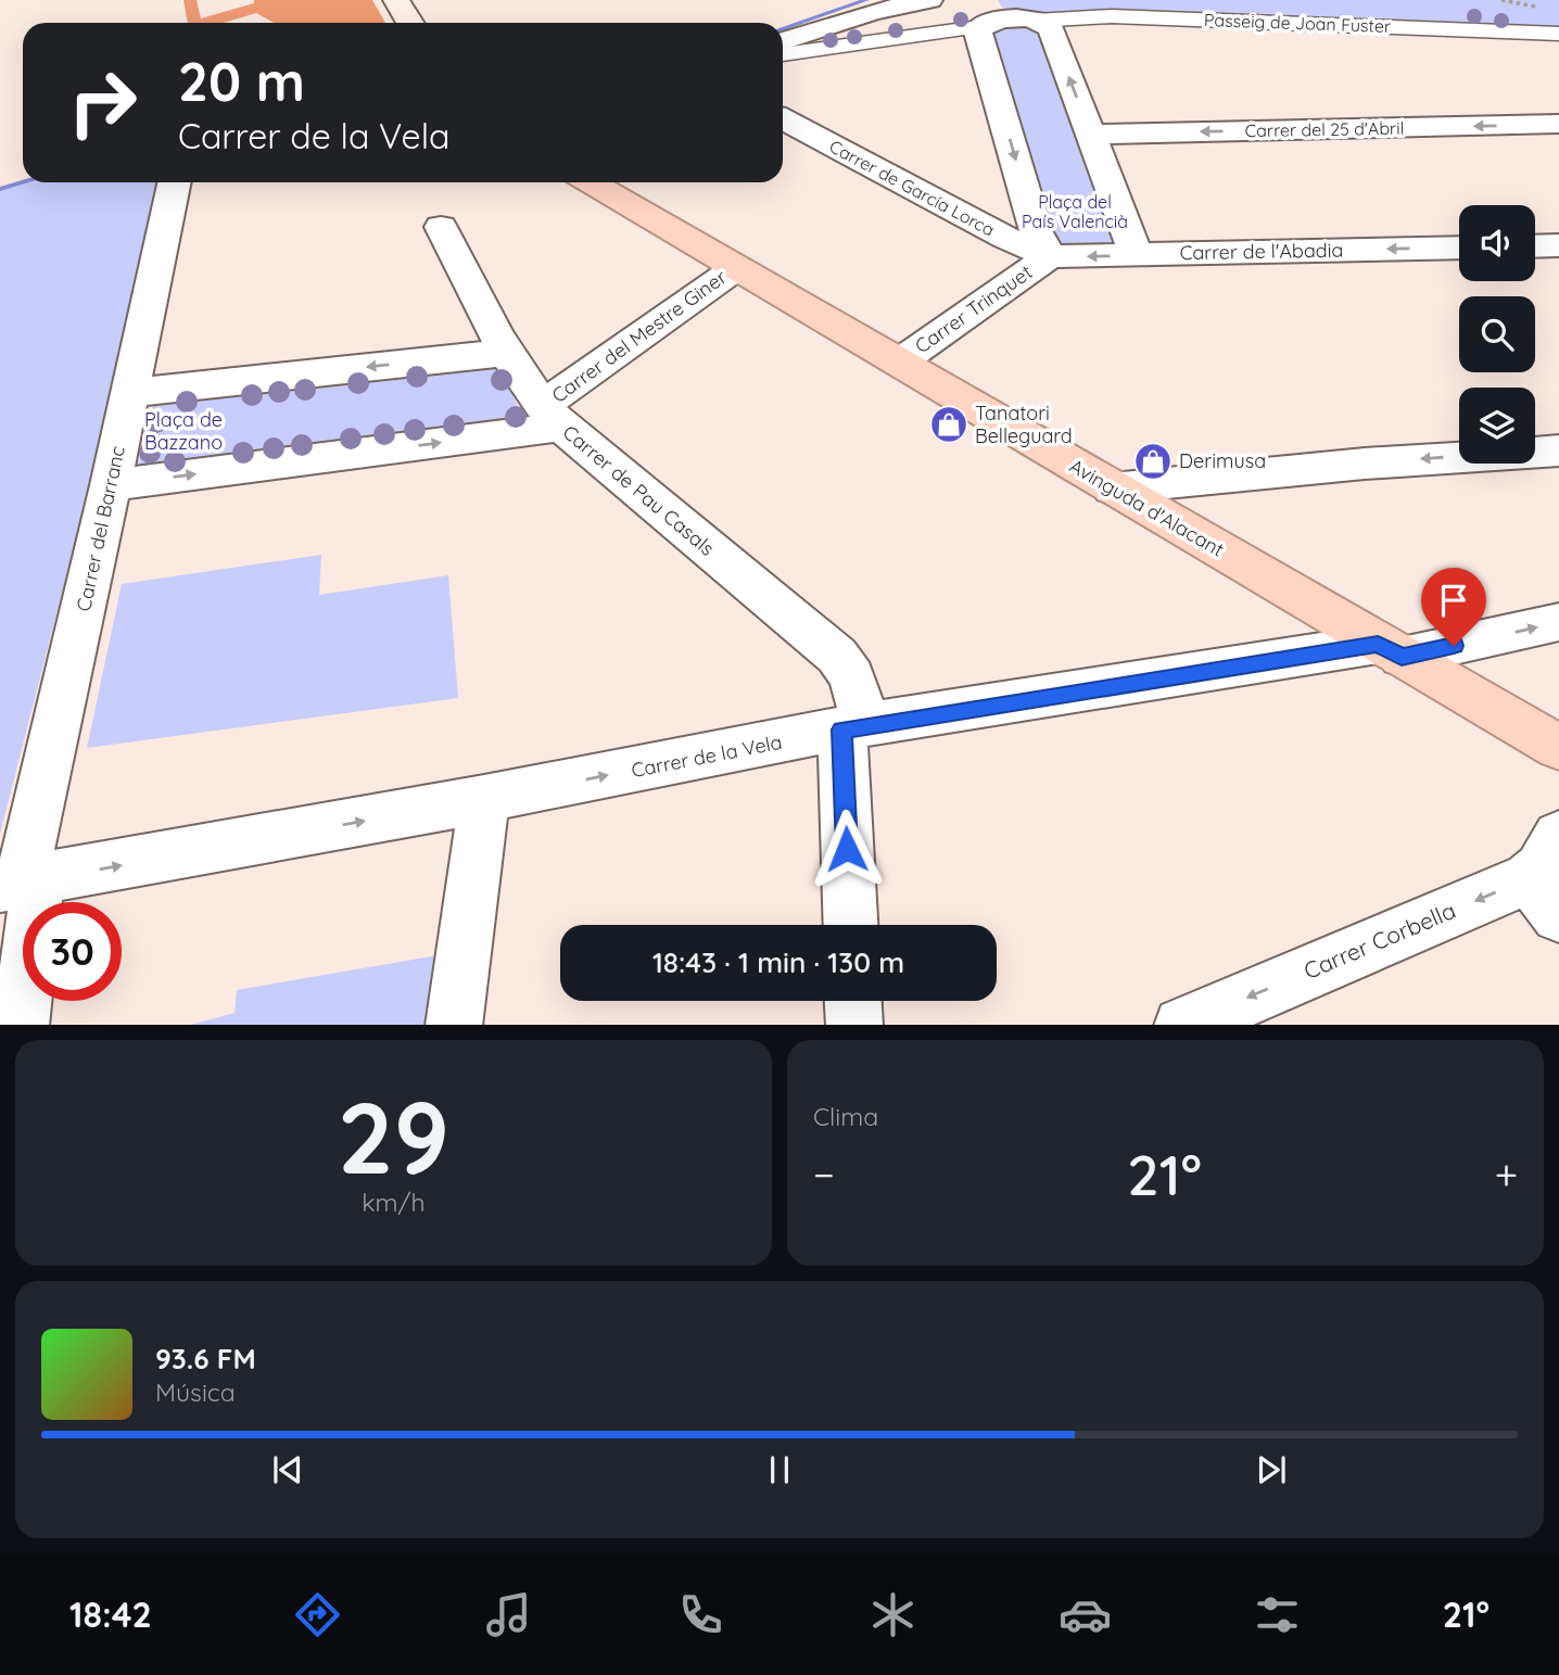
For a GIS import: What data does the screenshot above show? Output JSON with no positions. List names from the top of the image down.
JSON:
{
  "streets": {
    "highway": ["Avinguda d'Alacant"],
    "street": [
      "Passeig de Joan Fuster",
      "Carrer del 25 d'Abril",
      "Carrer de García Lorca",
      "Carrer de l'Abadia",
      "Carrer Trinquet",
      "Carrer del Mestre Giner",
      "Carrer de Pau Casals",
      "Carrer del Barranc",
      "Carrer de la Vela",
      "Carrer Corbella"
    ]
  },
  "crossings": [
    ["Carrer de García Lorca", "Carrer de l'Abadia"],
    ["Carrer de García Lorca", "Carrer Trinquet"],
    ["Carrer de l'Abadia", "Carrer Trinquet"],
    ["Carrer Trinquet", "Avinguda d'Alacant"],
    ["Carrer del Mestre Giner", "Carrer de Pau Casals"],
    ["Carrer del Mestre Giner", "Avinguda d'Alacant"],
    ["Carrer de Pau Casals", "Carrer de la Vela"],
    ["Avinguda d'Alacant", "Carrer de la Vela"],
    ["Carrer del Barranc", "Carrer de la Vela"]
  ],
  "one_way": ["Carrer Corbella"],
  "parks": ["Plaça del País Valencià", "Plaça de Bazzano"],
  "places": {
    "shop": ["Tanatori Belleguard", "Derimusa"]
  },
  "page": {
    "turn": ["20 m", "Carrer de la Vela"],
    "limit": "30",
    "trip": "18:43 · 1 min · 130 m",
    "tile": [
      ["29", "km/h"],
      "Clima"
    ],
    "heat": ["−", "21°", "+"],
    "song": ["93.6 FM", "Música"],
    "tabs": ["18:42", "21°"]
  }
}
